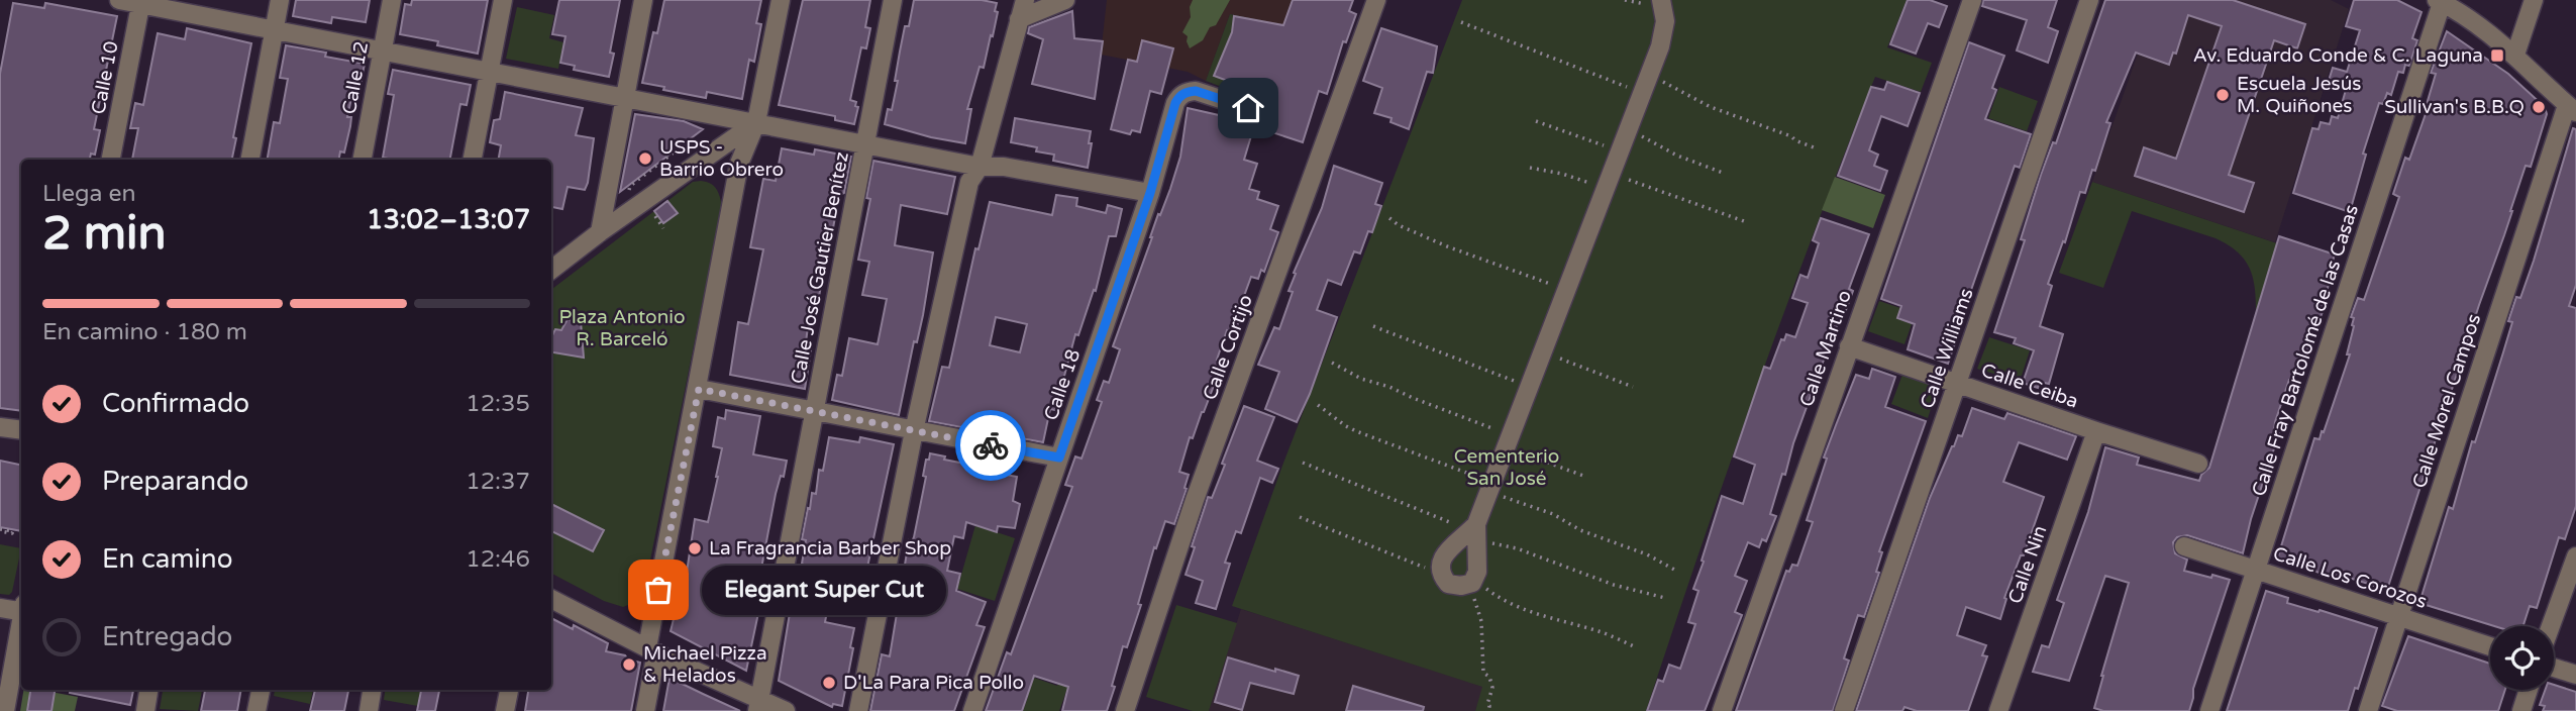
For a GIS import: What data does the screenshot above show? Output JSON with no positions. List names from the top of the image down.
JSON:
{
  "streets": {
    "street": [
      "Calle 10",
      "Calle 12",
      "Calle José Gautier Benítez",
      "Calle Cortijo",
      "Calle Martino",
      "Calle Williams",
      "Calle Fray Bartolomé de las Casas",
      "Calle 18",
      "Calle Ceiba",
      "Calle Morel Campos",
      "Calle Nin",
      "Calle Los Corozos"
    ]
  },
  "crossings": [
    ["Calle Martino", "Calle Ceiba"],
    ["Calle Williams", "Calle Ceiba"],
    ["Calle Fray Bartolomé de las Casas", "Calle Los Corozos"],
    ["Calle Ceiba", "Calle Nin"],
    ["Calle Morel Campos", "Calle Los Corozos"]
  ],
  "parks": ["Plaza Antonio R. Barceló", "Cementerio San José"],
  "places": {
    "transit": ["Av. Eduardo Conde & C. Laguna"],
    "other": [
      "Escuela Jesús M. Quiñones",
      "Sullivan's B.B.Q",
      "USPS - Barrio Obrero",
      "La Fragrancia Barber Shop",
      "Elegant Super Cut",
      "Michael Pizza & Helados",
      "D'La Para Pica Pollo"
    ]
  },
  "page": {
    "heading": ["2 min", "Llega en", "13:02–13:07"],
    "bar": "En camino · 180 m",
    "list": [
      ["Confirmado", "12:35"],
      ["Preparando", "12:37"],
      ["En camino", "12:46"],
      "Entregado"
    ],
    "bubble": "Elegant Super Cut"
  }
}
